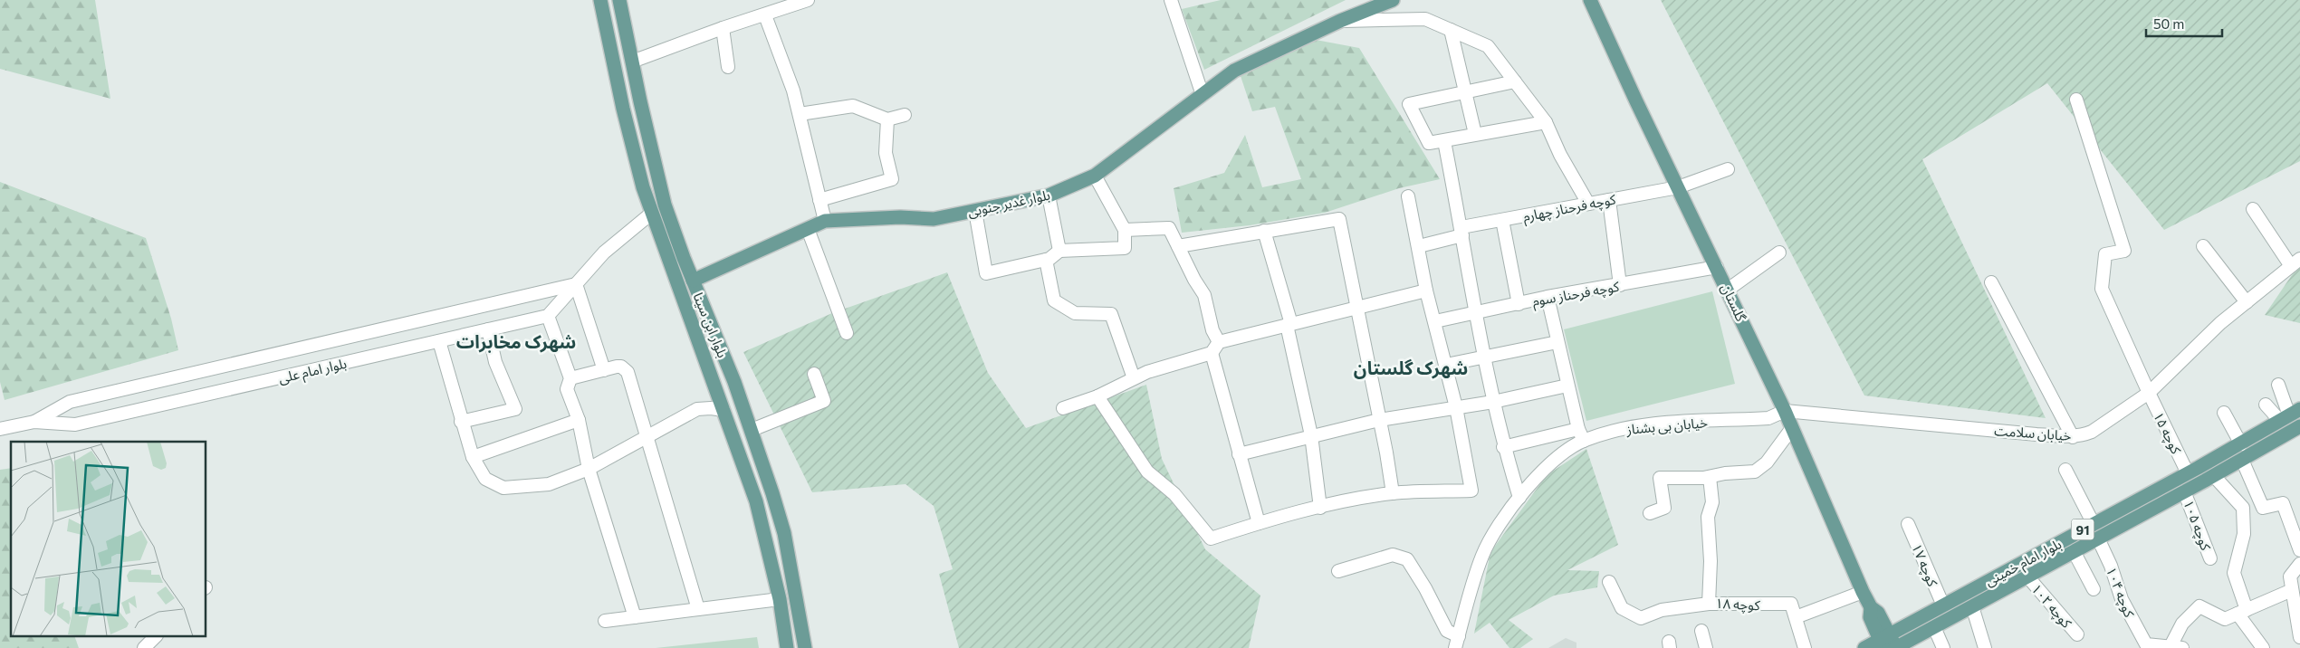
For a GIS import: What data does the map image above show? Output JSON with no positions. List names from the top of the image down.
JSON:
{
  "streets": {
    "main road": [
      "بلوار غدیر جنوبی",
      "گلستان",
      "بلوار ابن سینا",
      "91",
      "بلوار امام خمینی"
    ],
    "street": [
      "کوچه فرحناز چهارم",
      "کوچه فرحناز سوم",
      "بلوار امام علی",
      "خیابان بی بشناز",
      "خیابان سلامت",
      "کوچه ۱۵",
      "کوچه ۱۰۵",
      "کوچه ۱۷",
      "کوچه ۱۰۴",
      "کوچه ۱۸",
      "کوچه ۱۰۲"
    ]
  },
  "crossings": [
    ["بلوار غدیر جنوبی", "بلوار ابن سینا"],
    ["کوچه فرحناز چهارم", "گلستان"],
    ["کوچه فرحناز سوم", "گلستان"],
    ["گلستان", "خیابان بی بشناز"],
    ["گلستان", "خیابان سلامت"],
    ["گلستان", "بلوار امام خمینی"],
    ["خیابان بی بشناز", "خیابان سلامت"],
    ["خیابان سلامت", "کوچه ۱۵"],
    ["کوچه ۱۵", "بلوار امام خمینی"],
    ["کوچه ۱۰۵", "بلوار امام خمینی"],
    ["بلوار امام خمینی", "کوچه ۱۷"],
    ["بلوار امام خمینی", "کوچه ۱۰۴"],
    ["بلوار امام خمینی", "کوچه ۱۰۲"]
  ],
  "districts": ["شهرک مخابرات", "شهرک گلستان"],
  "scale_bar": "50 m"
}
